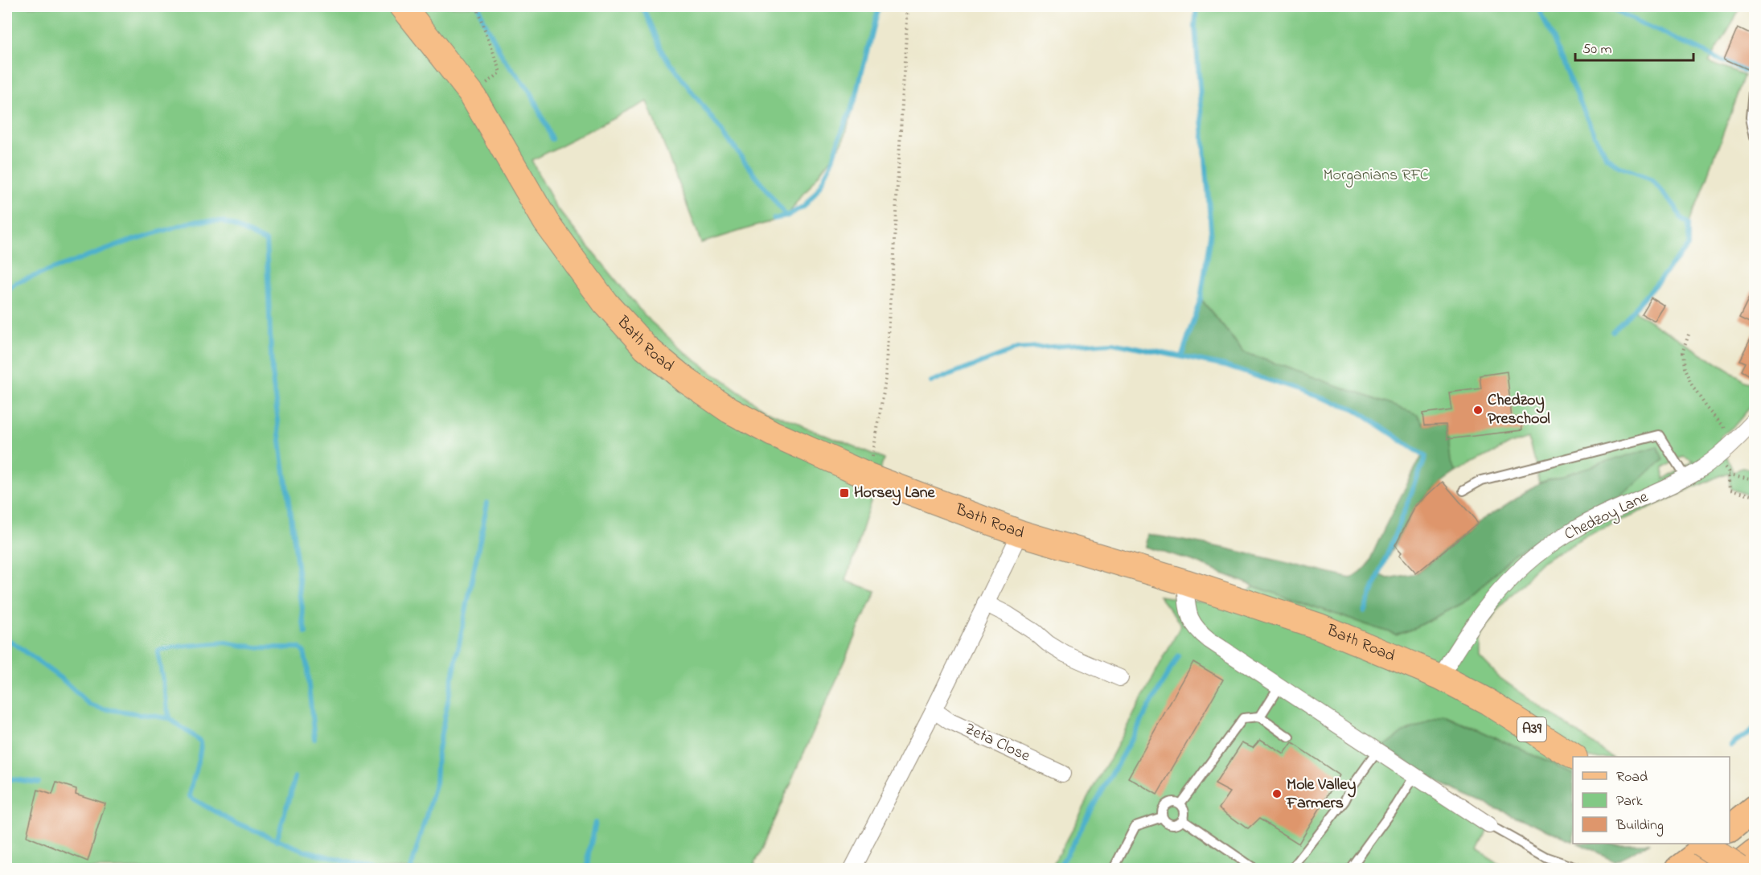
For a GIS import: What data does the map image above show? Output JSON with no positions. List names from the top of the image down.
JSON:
{
  "streets": {
    "main road": ["Bath Road", "A39"],
    "street": ["Chedzoy Lane", "Zeta Close"]
  },
  "crossings": [
    ["Bath Road", "Chedzoy Lane"]
  ],
  "parks": ["Morganians RFC"],
  "places": {
    "other": ["Chedzoy Preschool", "Mole Valley Farmers"],
    "transit": ["Horsey Lane"]
  },
  "legend": ["Road", "Park", "Building"],
  "scale_bar": "50 m"
}
